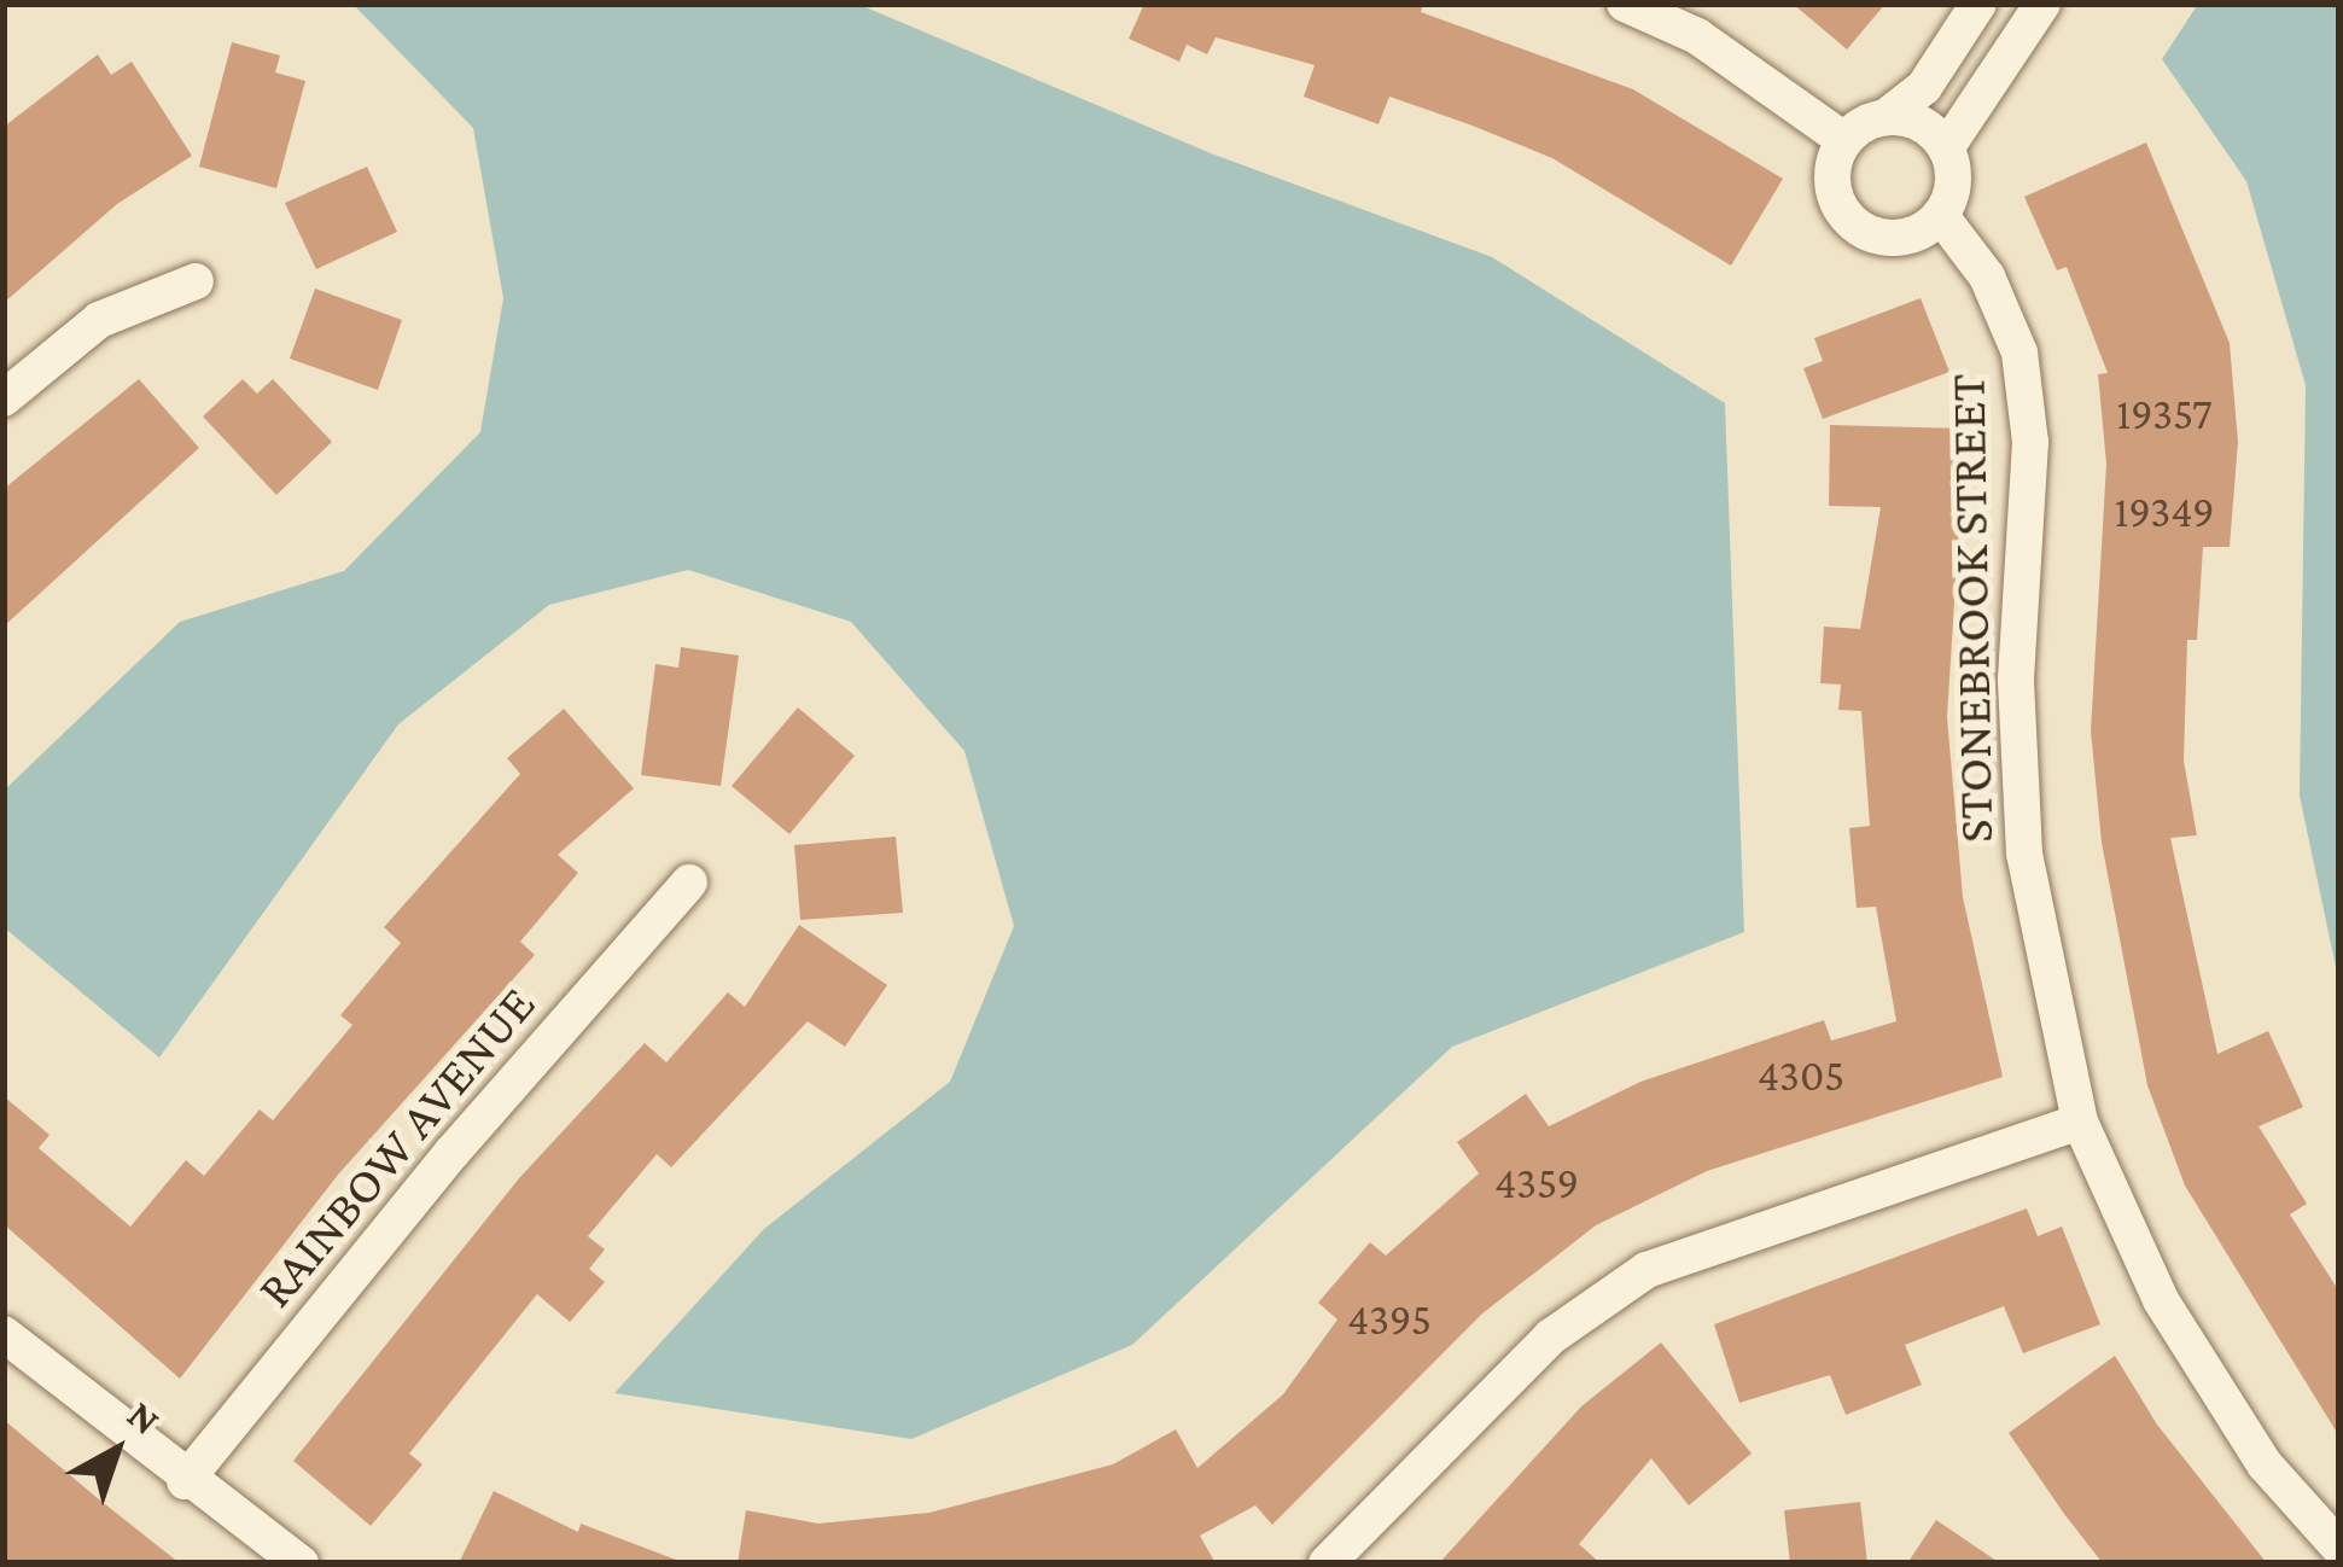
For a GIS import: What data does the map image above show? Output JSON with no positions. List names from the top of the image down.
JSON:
{
  "streets": {
    "street": ["STONEBROOK STREET", "RAINBOW AVENUE"]
  },
  "house_numbers": [
    "19357",
    "19349",
    "4305",
    "4359",
    "4395"
  ],
  "north": "top right"
}
